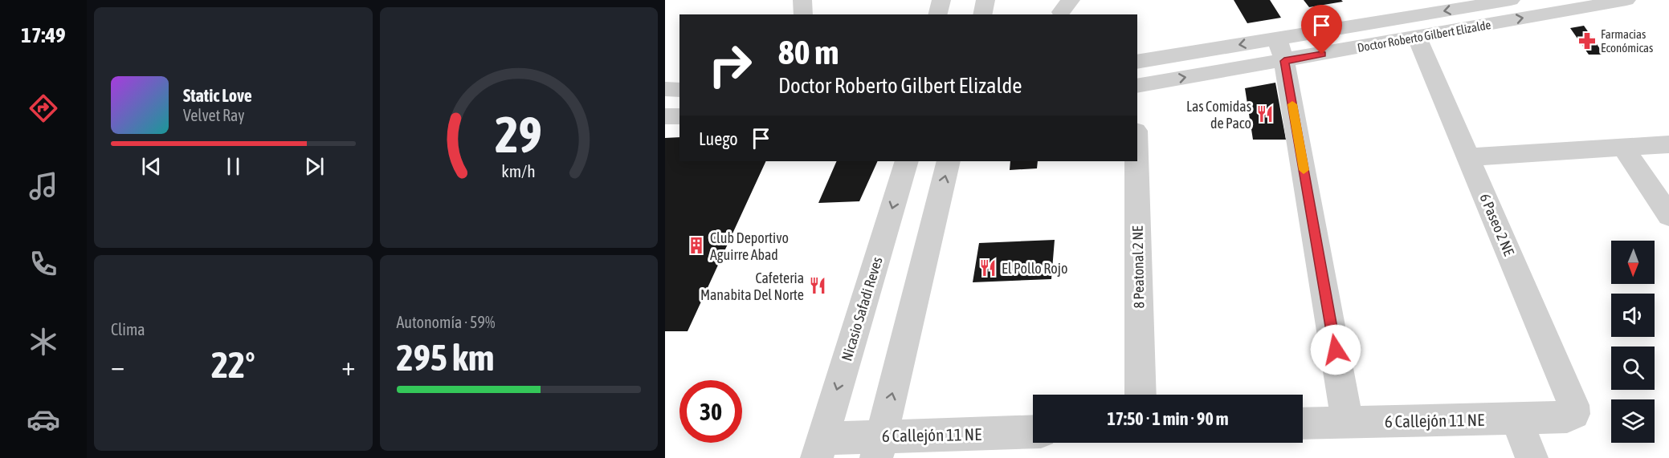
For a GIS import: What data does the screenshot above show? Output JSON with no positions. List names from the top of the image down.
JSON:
{
  "streets": {
    "street": [
      "Doctor Roberto Gilbert Elizalde",
      "6 Paseo 2 NE",
      "8 Peatonal 2 NE",
      "Nicasio Safadi Reves",
      "6 Callejón 11 NE"
    ]
  },
  "crossings": [
    ["Doctor Roberto Gilbert Elizalde", "6 Paseo 2 NE"],
    ["6 Paseo 2 NE", "6 Callejón 11 NE"],
    ["Nicasio Safadi Reves", "6 Callejón 11 NE"]
  ],
  "places": {
    "pharmacy": ["Farmacias Económicas"],
    "restaurant": ["Las Comidas de Paco", "El Pollo Rojo", "Cafeteria Manabita Del Norte"],
    "building": ["Club Deportivo Aguirre Abad"]
  },
  "north": "bottom",
  "page": {
    "tabs": "17:49",
    "turn": ["80 m", "Doctor Roberto Gilbert Elizalde"],
    "song": ["Static Love", "Velvet Ray"],
    "then": "Luego",
    "tile": [
      "Clima",
      ["Autonomía · 59%", "295 km"]
    ],
    "heat": ["−", "22°", "+"],
    "limit": "30",
    "trip": "17:50 · 1 min · 90 m",
    "gauge": ["29", "km/h"]
  }
}
